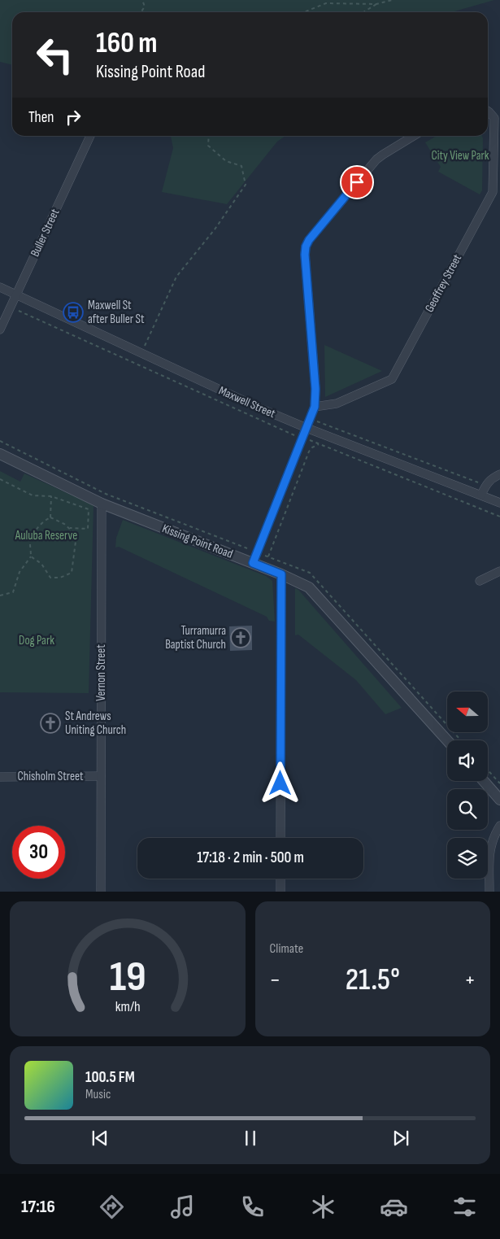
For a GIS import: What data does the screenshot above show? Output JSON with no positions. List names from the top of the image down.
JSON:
{
  "streets": {
    "street": [
      "Buller Street",
      "Geoffrey Street",
      "Maxwell Street",
      "Kissing Point Road",
      "Vernon Street",
      "Chisholm Street"
    ]
  },
  "crossings": [
    ["Buller Street", "Maxwell Street"],
    ["Kissing Point Road", "Vernon Street"],
    ["Vernon Street", "Chisholm Street"]
  ],
  "parks": ["City View Park", "Auluba Reserve", "Dog Park"],
  "places": {
    "bus stop": ["Maxwell St after Buller St"],
    "church": ["Turramurra Baptist Church", "St Andrews Uniting Church"]
  },
  "north": "left",
  "page": {
    "turn": ["160 m", "Kissing Point Road"],
    "then": "Then",
    "limit": "30",
    "trip": "17:18 · 2 min · 500 m",
    "tile": "Climate",
    "heat": ["−", "21.5°", "+"],
    "song": ["100.5 FM", "Music"],
    "tabs": "17:16",
    "gauge": ["19", "km/h"]
  }
}
